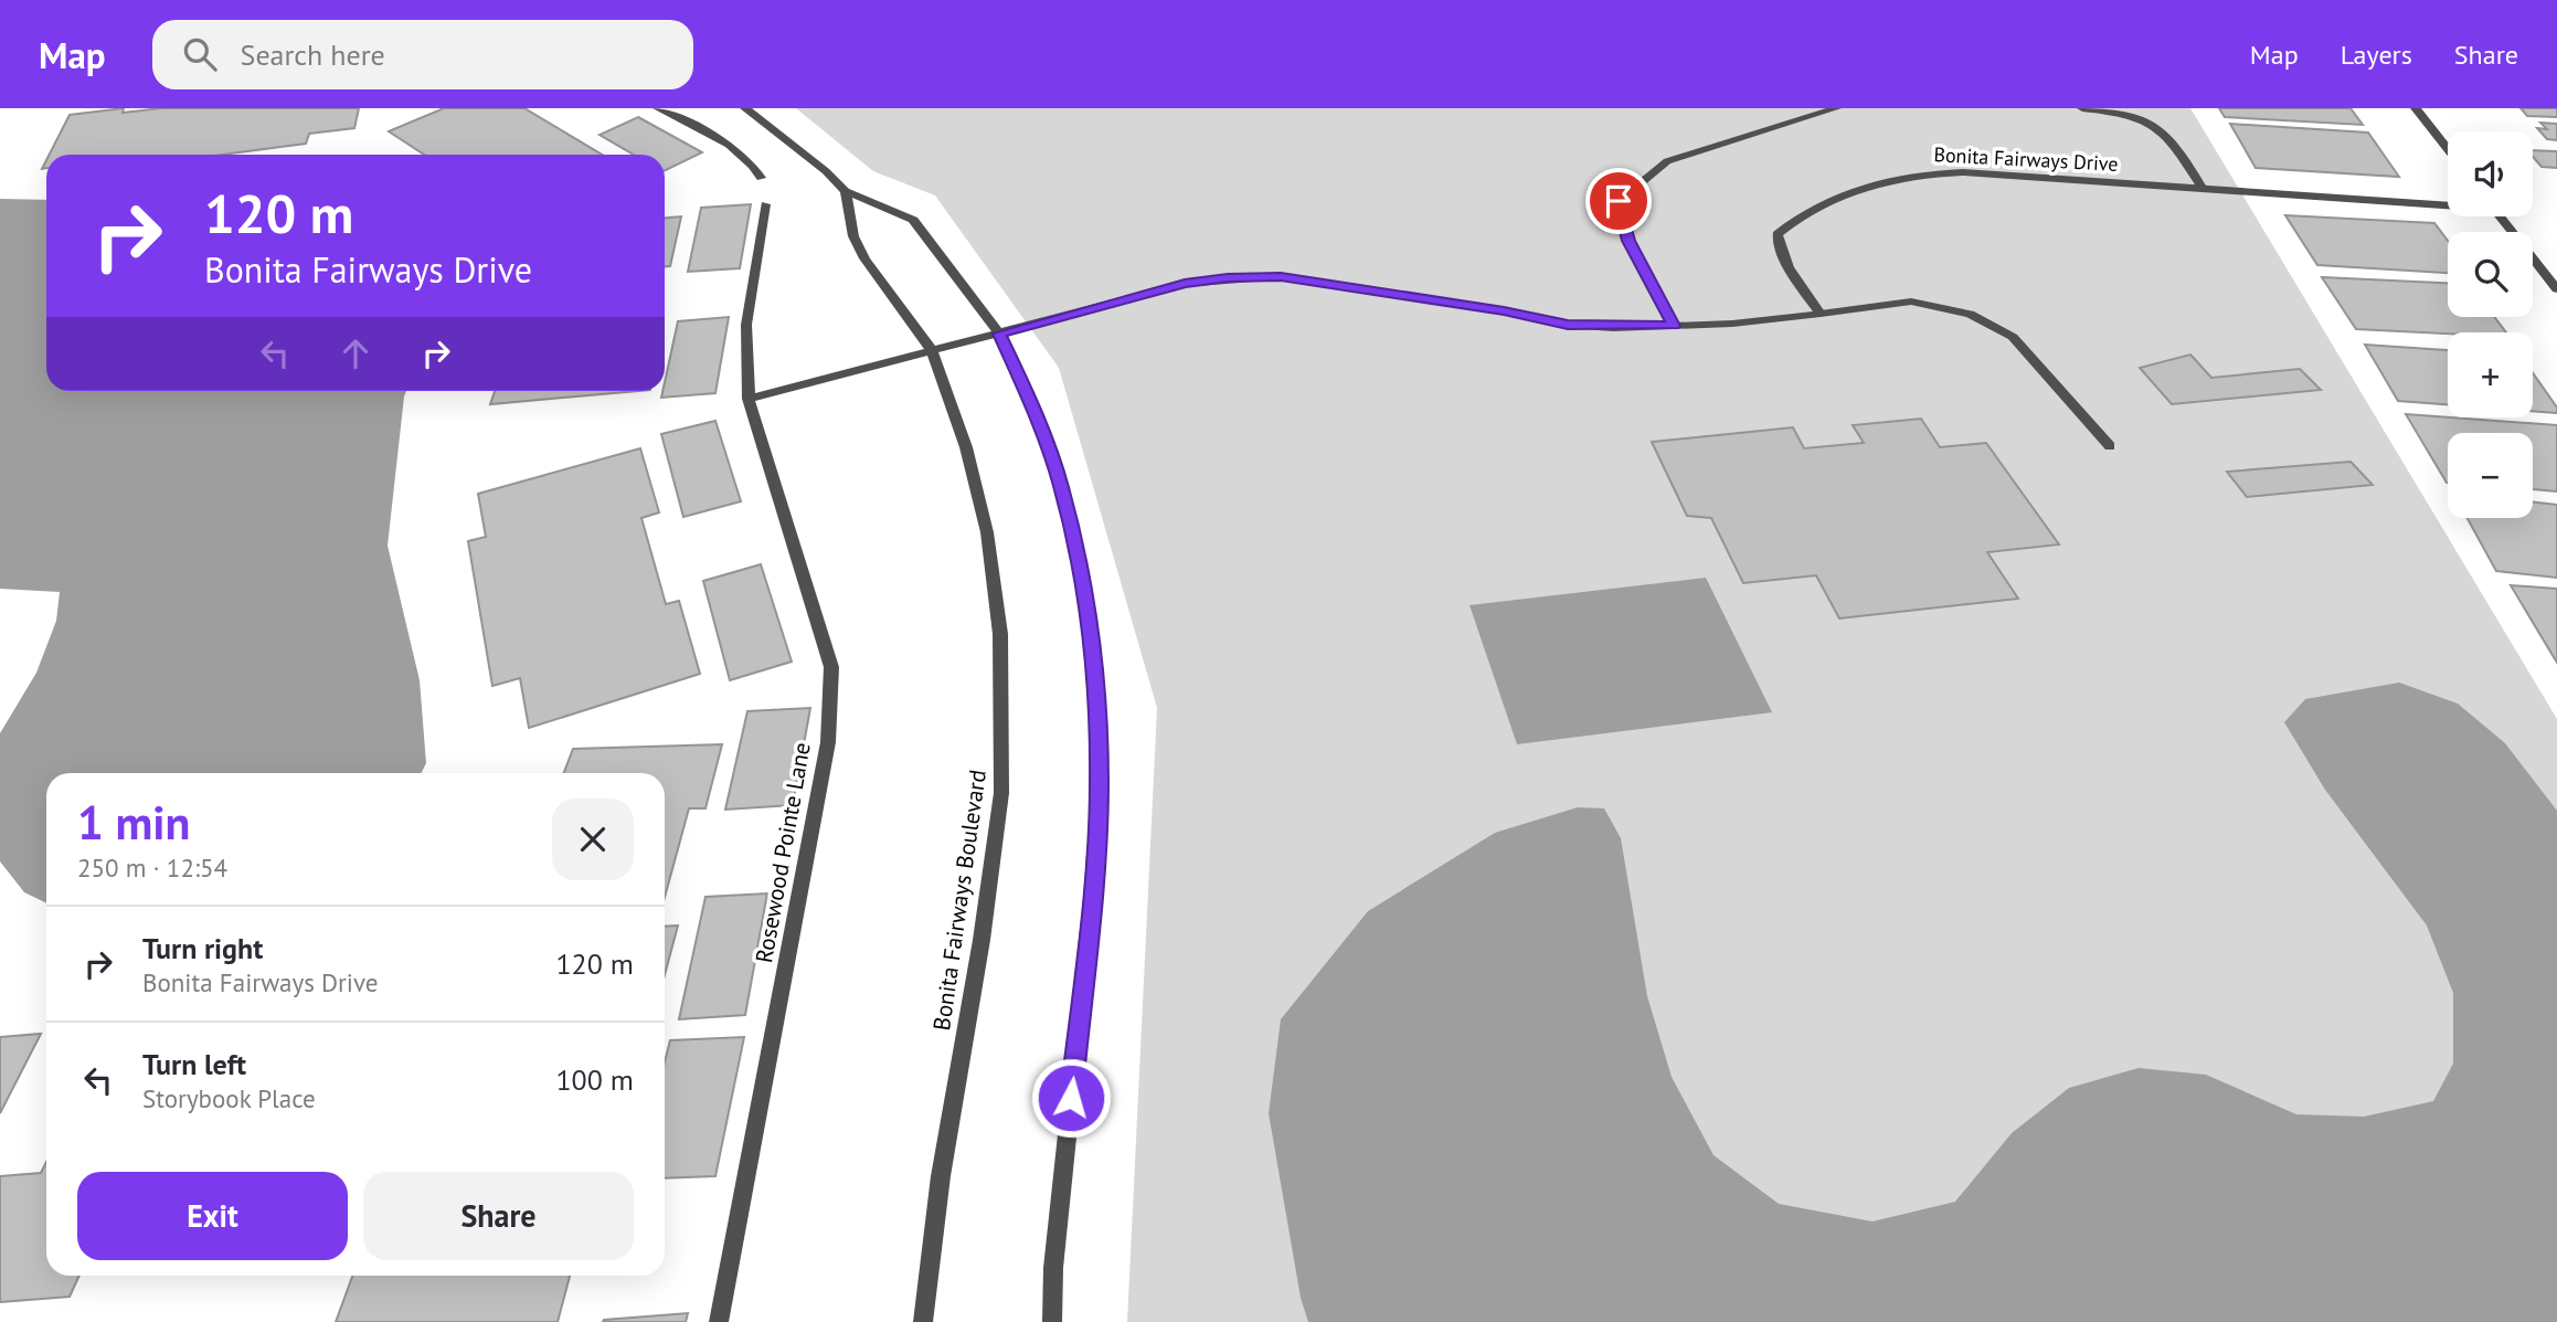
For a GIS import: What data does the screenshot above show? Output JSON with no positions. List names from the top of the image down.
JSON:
{
  "streets": {
    "street": ["Bonita Fairways Drive", "Rosewood Pointe Lane", "Bonita Fairways Boulevard"]
  },
  "page": {
    "header": "Map",
    "search": "Search here",
    "nav": ["Map", "Layers", "Share"],
    "map_buttons": ["+", "−"],
    "turn": ["120 m", "Bonita Fairways Drive"],
    "heading": ["1 min", "250 m · 12:54"],
    "list": [
      {
        "name": "Turn right",
        "note": "Bonita Fairways Drive",
        "value": "120 m"
      },
      {
        "name": "Turn left",
        "note": "Storybook Place",
        "value": "100 m"
      }
    ],
    "buttons": ["Exit", "Share"]
  }
}
